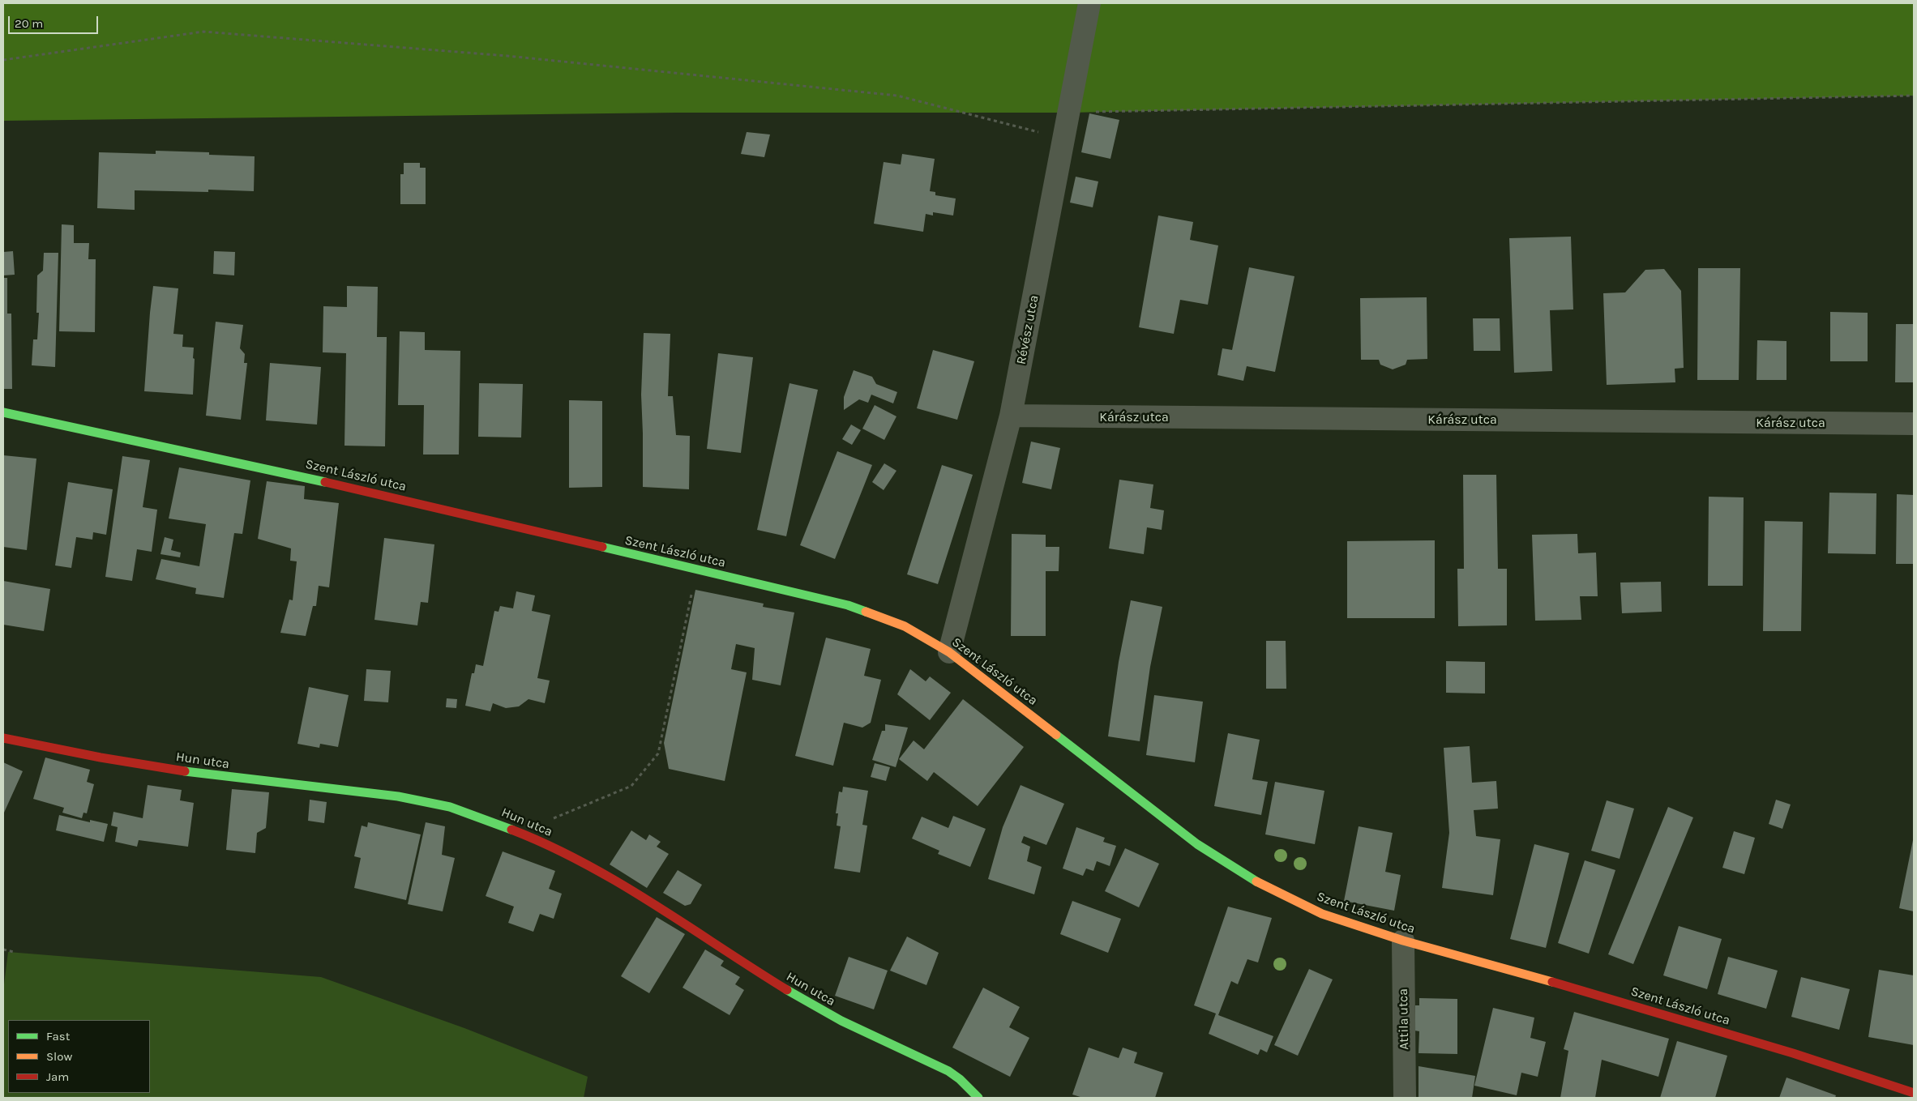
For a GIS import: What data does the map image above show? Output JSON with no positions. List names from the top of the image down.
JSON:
{
  "streets": {
    "street": [
      "Révész utca",
      "Kárász utca",
      "Szent László utca",
      "Hun utca",
      "Attila utca"
    ]
  },
  "crossings": [
    ["Révész utca", "Kárász utca"],
    ["Révész utca", "Szent László utca"],
    ["Szent László utca", "Attila utca"]
  ],
  "legend": ["Fast", "Slow", "Jam"],
  "scale_bar": "20 m"
}
